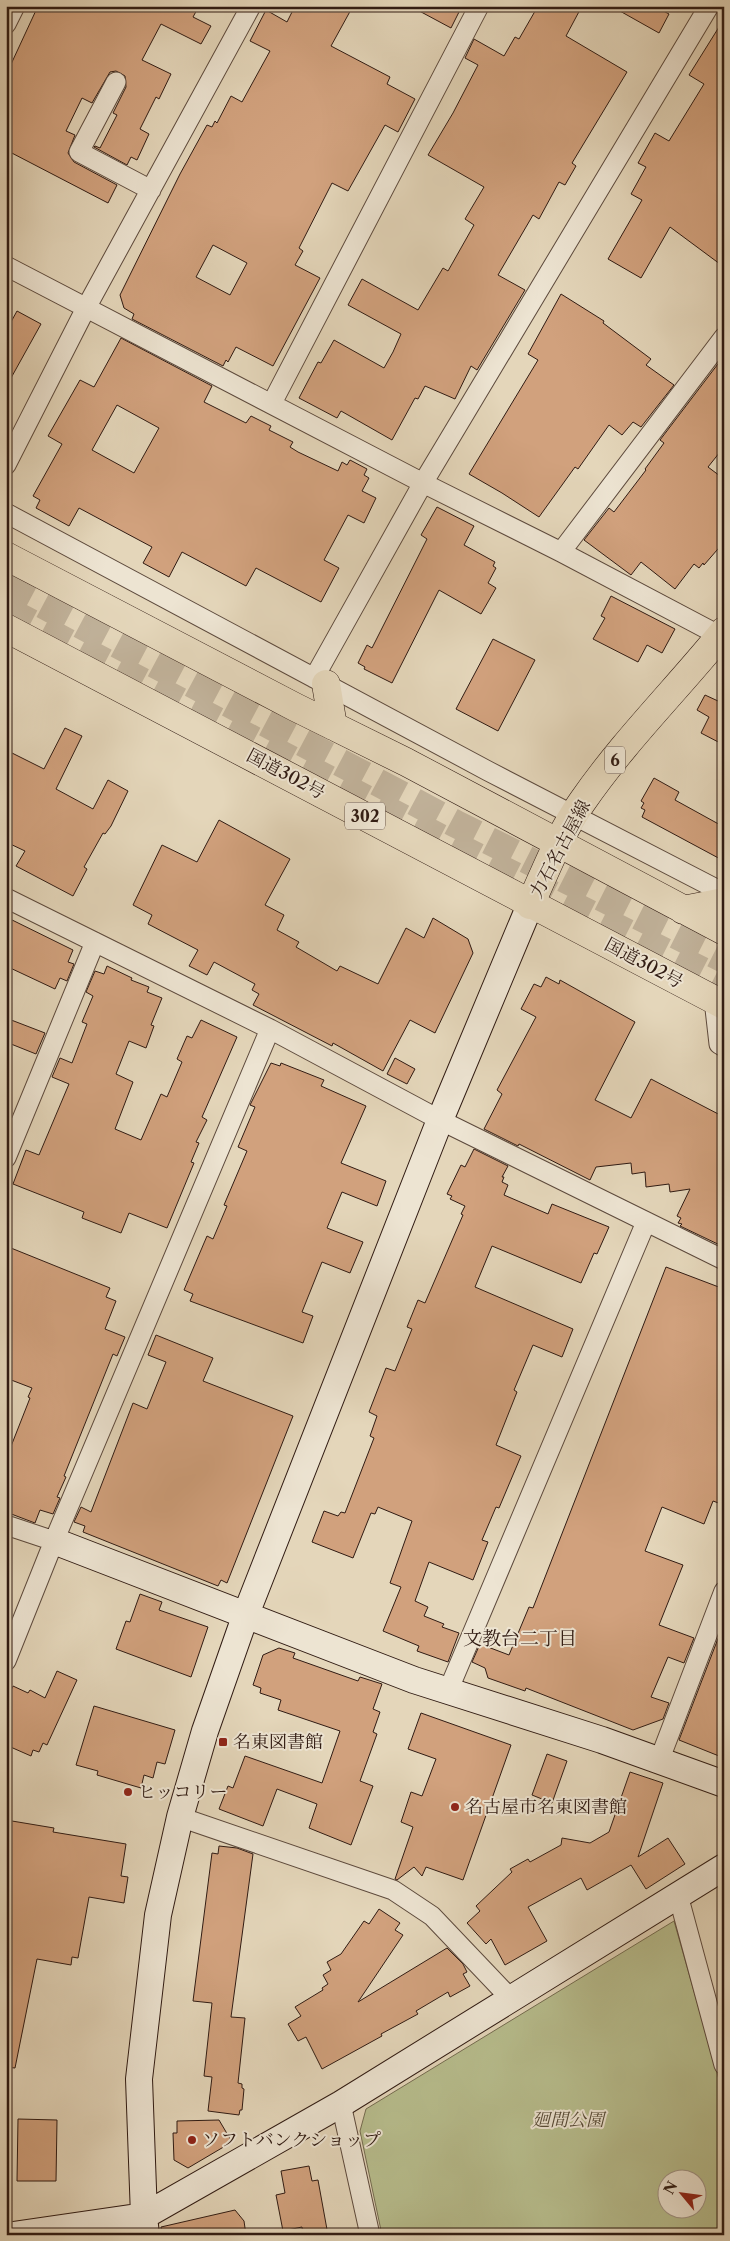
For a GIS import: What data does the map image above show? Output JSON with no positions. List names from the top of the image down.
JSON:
{
  "streets": {
    "main road": [
      "6",
      "国道302号",
      "302",
      "力石名古屋線"
    ]
  },
  "crossings": [
    ["国道302号", "力石名古屋線"]
  ],
  "districts": ["文教台二丁目"],
  "parks": ["廻間公園"],
  "places": {
    "transit": ["名東図書館"],
    "other": ["ヒッコリー", "名古屋市名東図書館", "ソフトバンクショップ"]
  },
  "north": "top left"
}
